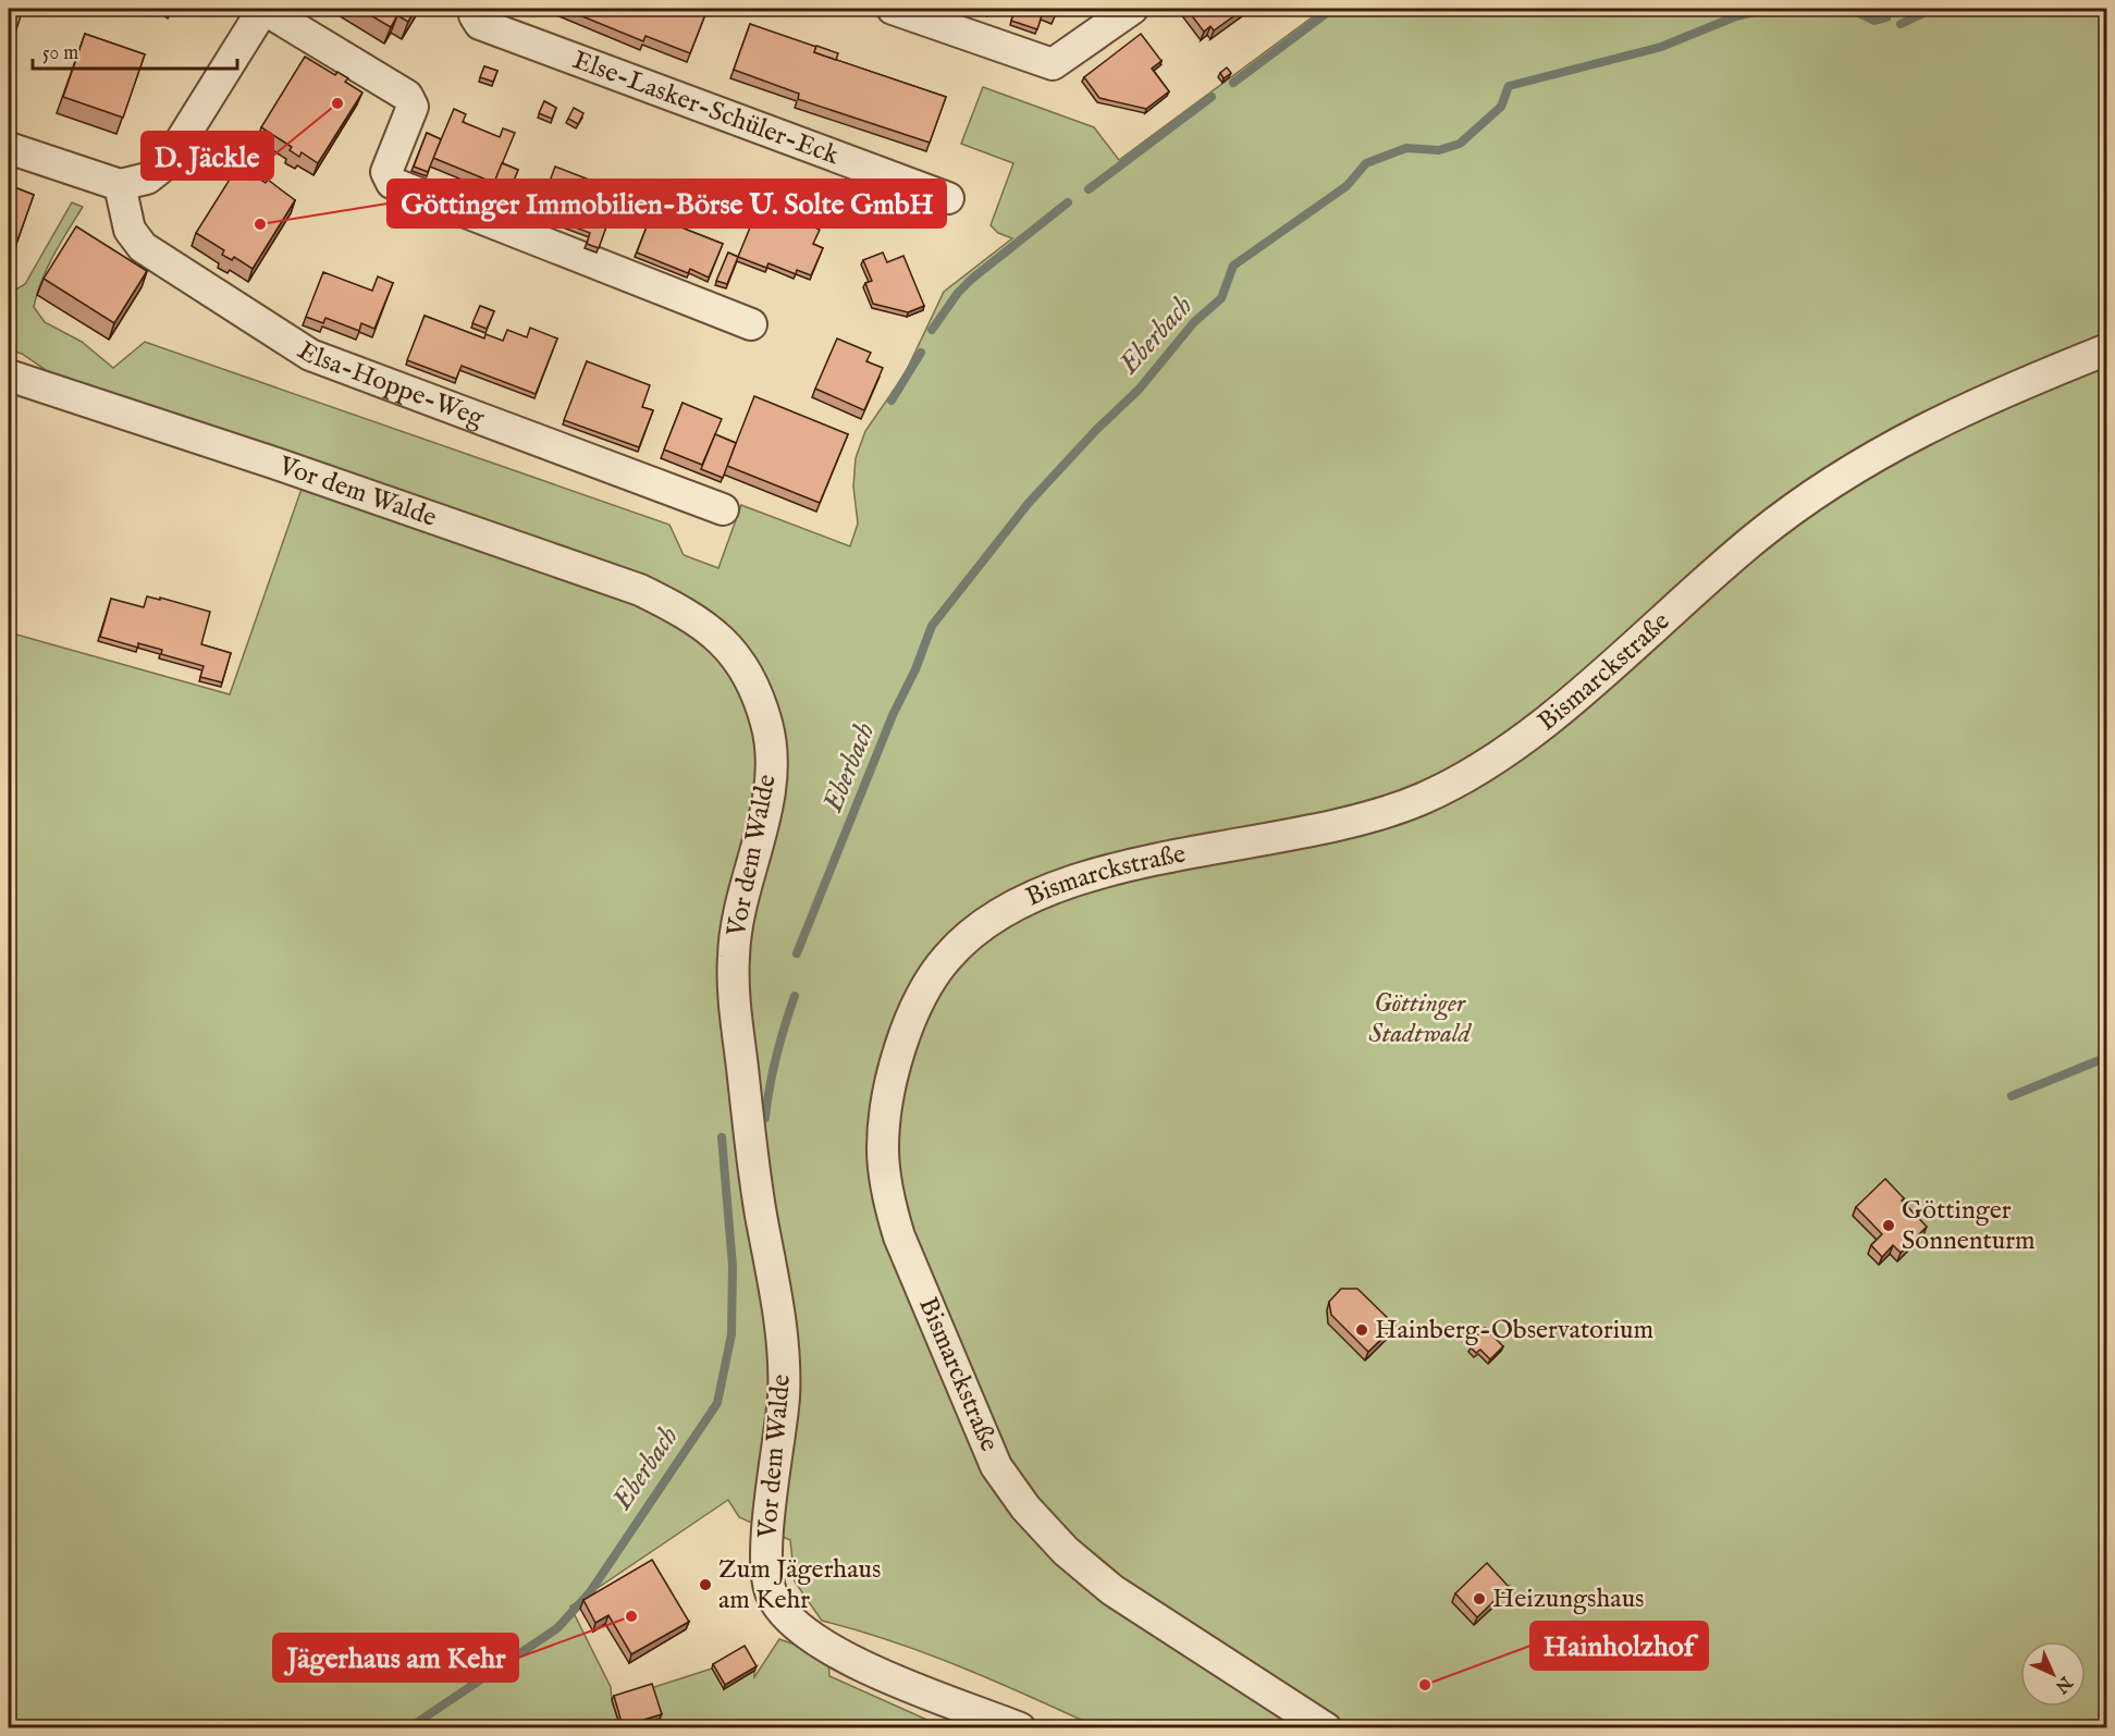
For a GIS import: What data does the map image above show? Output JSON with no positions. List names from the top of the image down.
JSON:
{
  "streets": {
    "street": [
      "Else-Lasker-Schüler-Eck",
      "Elsa-Hoppe-Weg",
      "Vor dem Walde",
      "Bismarckstraße"
    ]
  },
  "water": ["Eberbach"],
  "parks": ["Göttinger Stadtwald"],
  "places": [
    "D. Jäckle",
    "Göttinger Immobilien-Börse U. Solte GmbH",
    "Göttinger Sonnenturm",
    "Hainberg-Observatorium",
    "Zum Jägerhaus am Kehr",
    "Heizungshaus",
    "Jägerhaus am Kehr",
    "Hainholzhof"
  ],
  "scale_bar": "50 m",
  "north": "bottom right"
}
